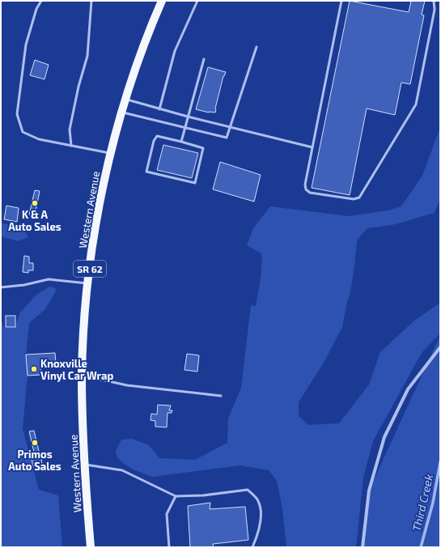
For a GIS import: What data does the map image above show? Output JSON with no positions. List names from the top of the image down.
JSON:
{
  "streets": {
    "main road": ["Western Avenue", "SR 62"]
  },
  "water": ["Third Creek"],
  "places": ["K & A Auto Sales", "Knoxville Vinyl Car Wrap", "Primos Auto Sales"]
}
